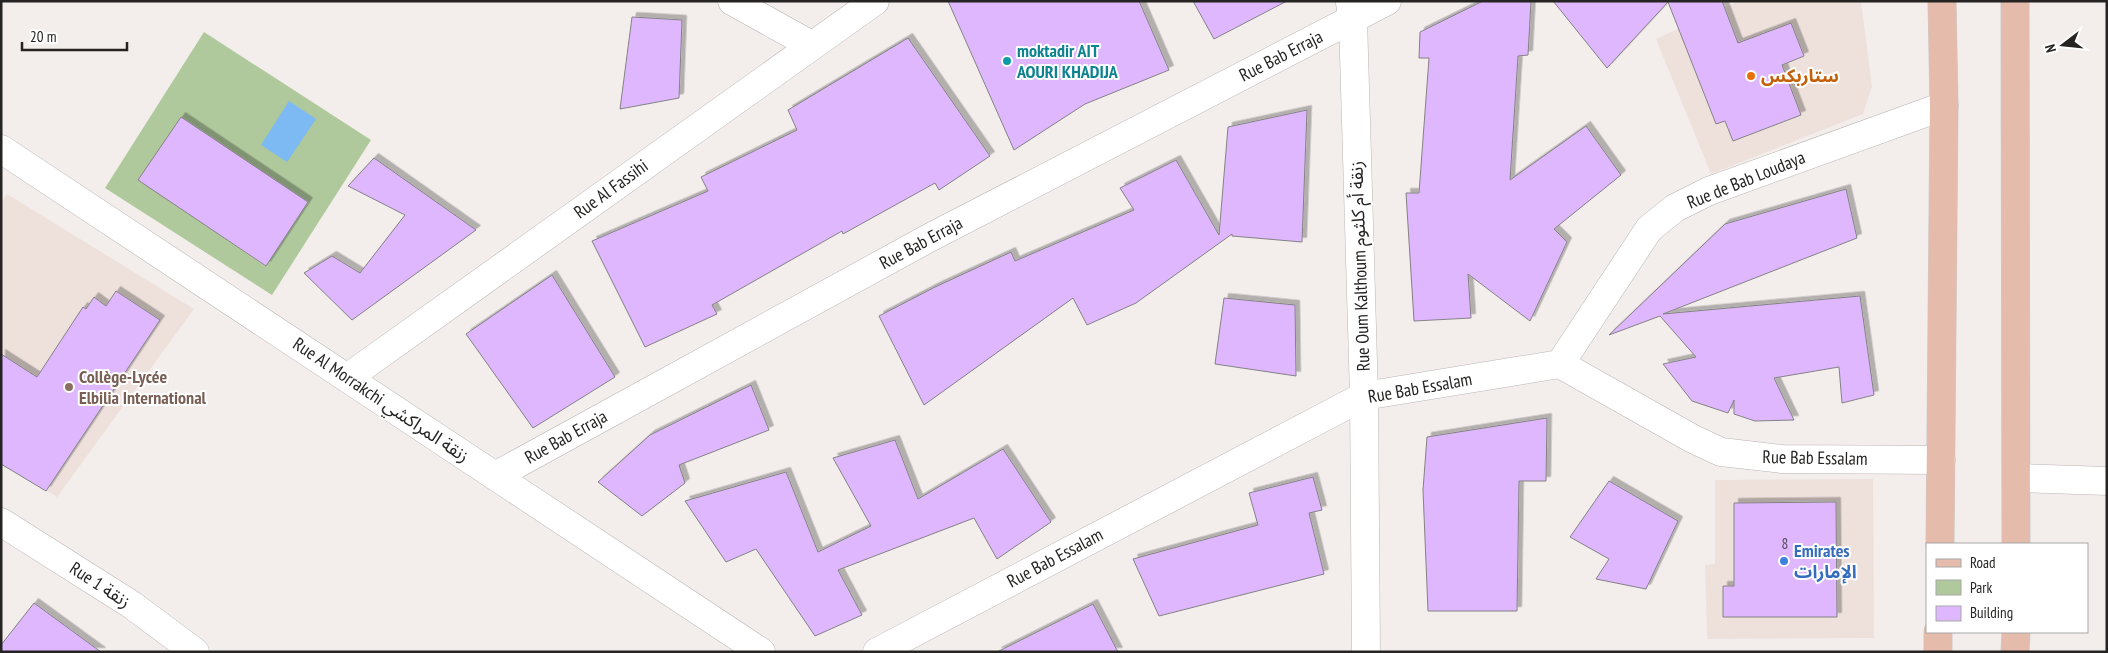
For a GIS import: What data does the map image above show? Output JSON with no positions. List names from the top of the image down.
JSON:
{
  "streets": {
    "street": [
      "Rue Bab Erraja",
      "Rue de Bab Loudaya",
      "Rue Al Fassihi",
      "Rue Oum Kalthoum زنقة أم كلثوم",
      "Rue Bab Essalam",
      "Rue Al Morrakchi زنقة المراكشي",
      "Rue 1 زنقة"
    ]
  },
  "crossings": [
    ["Rue Bab Erraja", "Rue Oum Kalthoum زنقة أم كلثوم"],
    ["Rue Bab Erraja", "Rue Al Morrakchi زنقة المراكشي"],
    ["Rue de Bab Loudaya", "Rue Bab Essalam"],
    ["Rue Al Fassihi", "Rue Al Morrakchi زنقة المراكشي"],
    ["Rue Oum Kalthoum زنقة أم كلثوم", "Rue Bab Essalam"]
  ],
  "places": [
    "moktadir AIT AOURI KHADIJA",
    "ستاربكس",
    "Collège-Lycée Elbilia International",
    "Emirates الإمارات"
  ],
  "house_numbers": ["8"],
  "legend": ["Road", "Park", "Building"],
  "scale_bar": "20 m",
  "north": "left"
}
